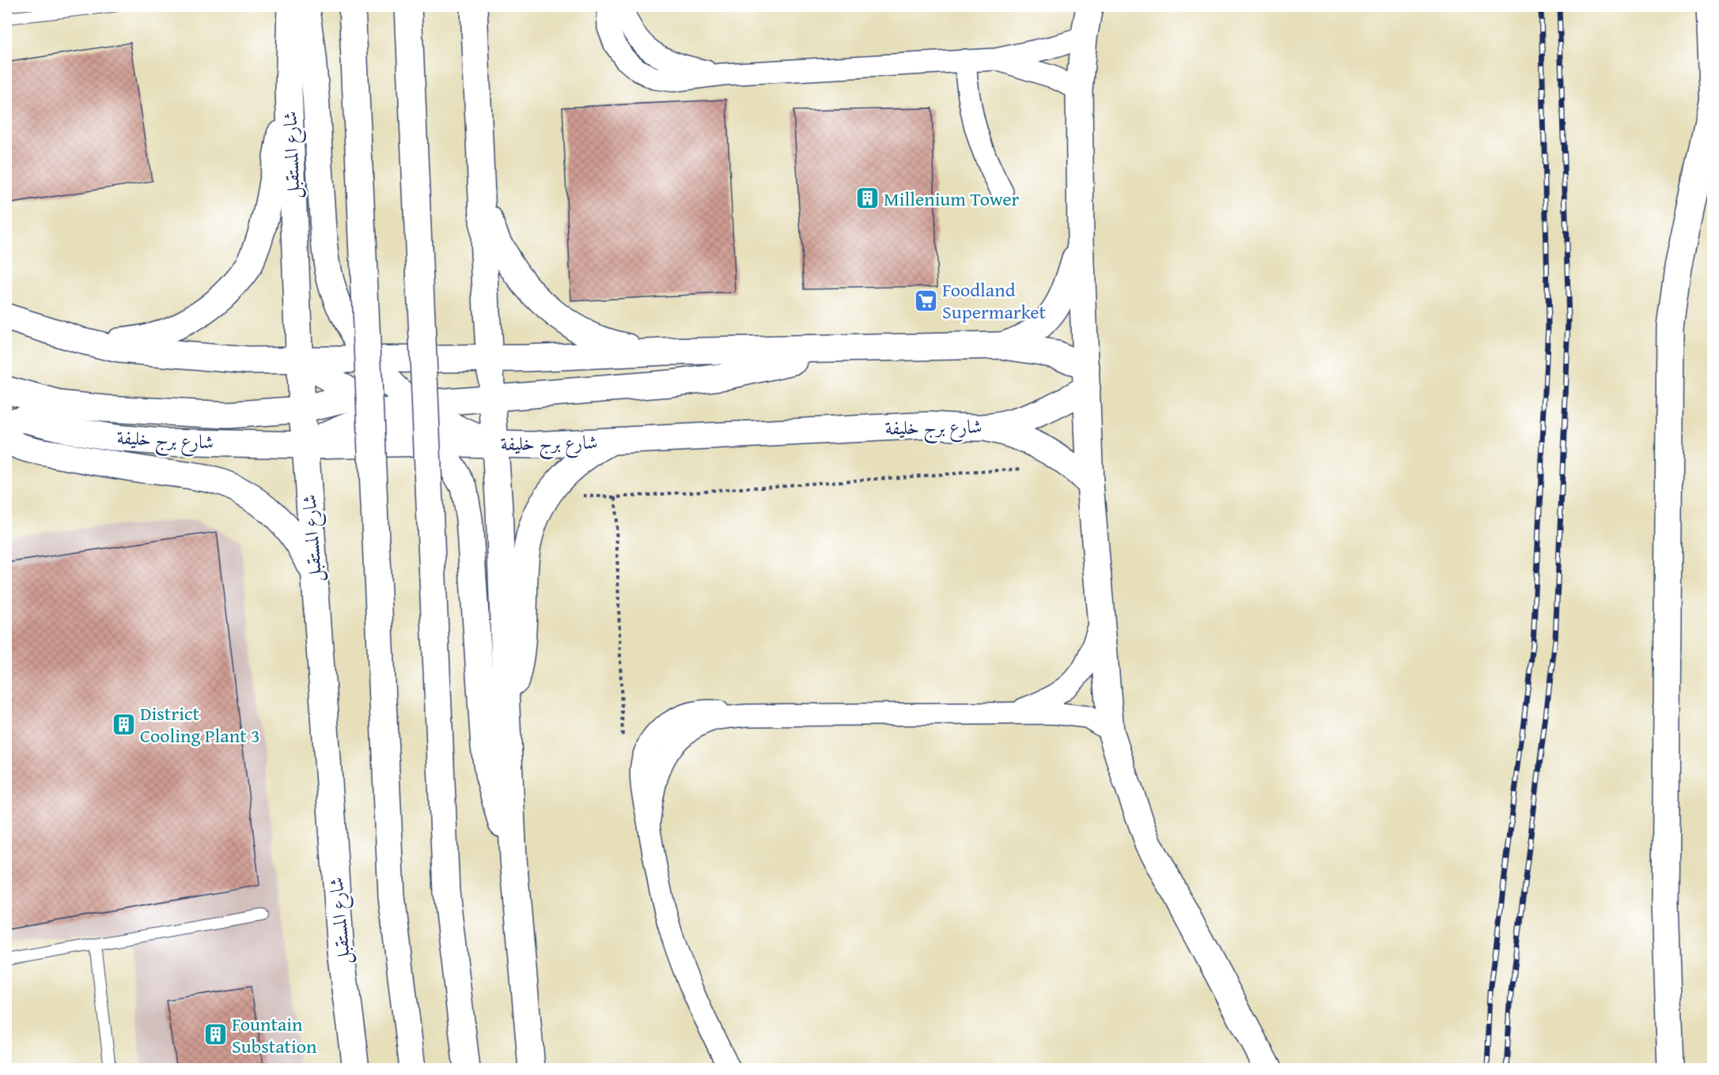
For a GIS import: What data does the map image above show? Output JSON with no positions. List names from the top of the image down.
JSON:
{
  "streets": {
    "main road": ["شارع المستقبل", "شارع برج خليفة"]
  },
  "crossings": [
    ["شارع المستقبل", "شارع برج خليفة"]
  ],
  "places": {
    "building": ["Millenium Tower", "District Cooling Plant 3", "Fountain Substation"],
    "supermarket": ["Foodland Supermarket"]
  }
}
